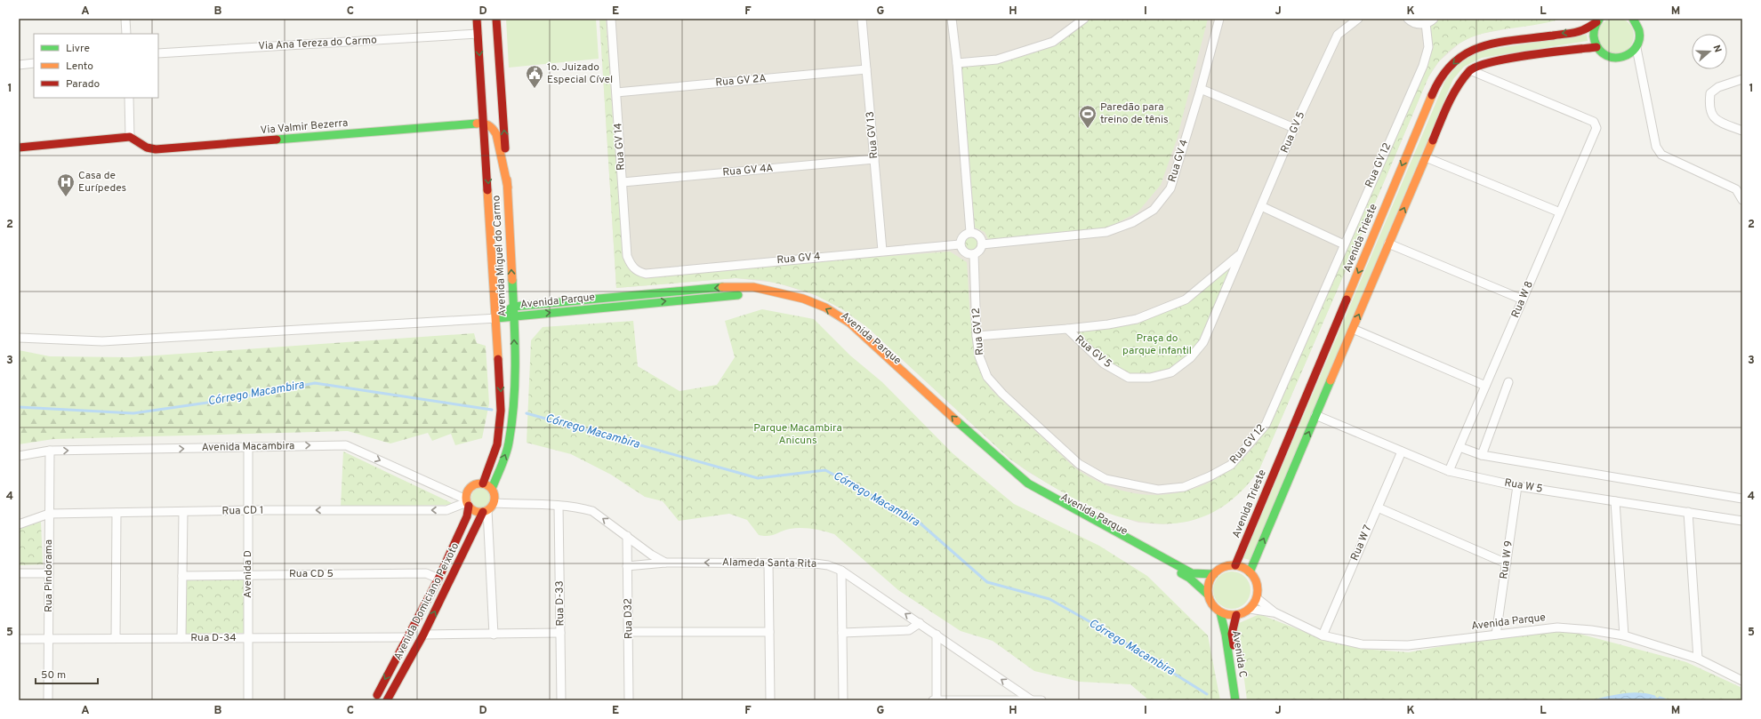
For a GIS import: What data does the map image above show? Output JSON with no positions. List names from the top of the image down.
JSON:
{
  "streets": {
    "street": [
      "Via Ana Tereza do Carmo",
      "Rua GV 2A",
      "Via Valmir Bezerra",
      "Rua GV 5",
      "Rua GV 13",
      "Rua GV 14",
      "Rua GV 4",
      "Rua GV 12",
      "Rua GV 4A",
      "Avenida Trieste",
      "Avenida Miguel do Carmo",
      "Rua W 8",
      "Avenida Parque",
      "Avenida Macambira",
      "Rua W 5",
      "Rua CD 1",
      "Rua W 7",
      "Rua W 9",
      "Alameda Santa Rita",
      "Avenida D",
      "Rua CD 5",
      "Rua Pindorama",
      "Avenida Domiciano Peixoto",
      "Rua D-33",
      "Rua D32",
      "Rua D-34",
      "Avenida C"
    ]
  },
  "crossings": [
    ["Via Ana Tereza do Carmo", "Avenida Miguel do Carmo"],
    ["Rua GV 2A", "Rua GV 13"],
    ["Rua GV 2A", "Rua GV 14"],
    ["Via Valmir Bezerra", "Avenida Miguel do Carmo"],
    ["Rua GV 5", "Rua GV 12"],
    ["Rua GV 13", "Rua GV 4"],
    ["Rua GV 13", "Rua GV 4A"],
    ["Rua GV 14", "Rua GV 4"],
    ["Rua GV 14", "Rua GV 4A"],
    ["Rua GV 4", "Rua GV 12"],
    ["Avenida Trieste", "Avenida Parque"],
    ["Avenida Trieste", "Avenida C"],
    ["Avenida Miguel do Carmo", "Avenida Parque"],
    ["Avenida Miguel do Carmo", "Avenida Macambira"],
    ["Avenida Miguel do Carmo", "Rua CD 1"],
    ["Avenida Miguel do Carmo", "Alameda Santa Rita"],
    ["Avenida Miguel do Carmo", "Avenida Domiciano Peixoto"],
    ["Rua W 8", "Rua W 5"],
    ["Avenida Parque", "Rua W 7"],
    ["Avenida Parque", "Rua W 9"],
    ["Avenida Parque", "Avenida C"],
    ["Avenida Macambira", "Rua CD 1"],
    ["Avenida Macambira", "Alameda Santa Rita"],
    ["Avenida Macambira", "Avenida D"],
    ["Avenida Macambira", "Rua Pindorama"],
    ["Avenida Macambira", "Avenida Domiciano Peixoto"],
    ["Rua W 5", "Rua W 7"],
    ["Rua W 5", "Rua W 9"],
    ["Rua CD 1", "Alameda Santa Rita"],
    ["Rua CD 1", "Avenida D"],
    ["Rua CD 1", "Rua Pindorama"],
    ["Rua CD 1", "Avenida Domiciano Peixoto"],
    ["Alameda Santa Rita", "Avenida Domiciano Peixoto"],
    ["Alameda Santa Rita", "Rua D-33"],
    ["Alameda Santa Rita", "Rua D32"],
    ["Avenida D", "Rua CD 5"],
    ["Avenida D", "Rua D-34"],
    ["Rua CD 5", "Avenida Domiciano Peixoto"],
    ["Rua Pindorama", "Rua D-34"],
    ["Avenida Domiciano Peixoto", "Rua D-34"]
  ],
  "one_way": ["Avenida Macambira", "Rua CD 1"],
  "water": ["Córrego Macambira"],
  "parks": ["Praça do parque infantil", "Parque Macambira Anicuns"],
  "places": {
    "public building": ["1o. Juizado Especial Cível"],
    "sports": ["Paredão para treino de tênis"],
    "hospital": ["Casa de Eurípedes"]
  },
  "legend": ["Livre", "Lento", "Parado"],
  "scale_bar": "50 m",
  "north": "right",
  "grid": {
    "columns": [
      "A",
      "B",
      "C",
      "D",
      "E",
      "F",
      "G",
      "H",
      "I",
      "J",
      "K",
      "L",
      "M"
    ],
    "rows": [
      "1",
      "2",
      "3",
      "4",
      "5"
    ]
  }
}
